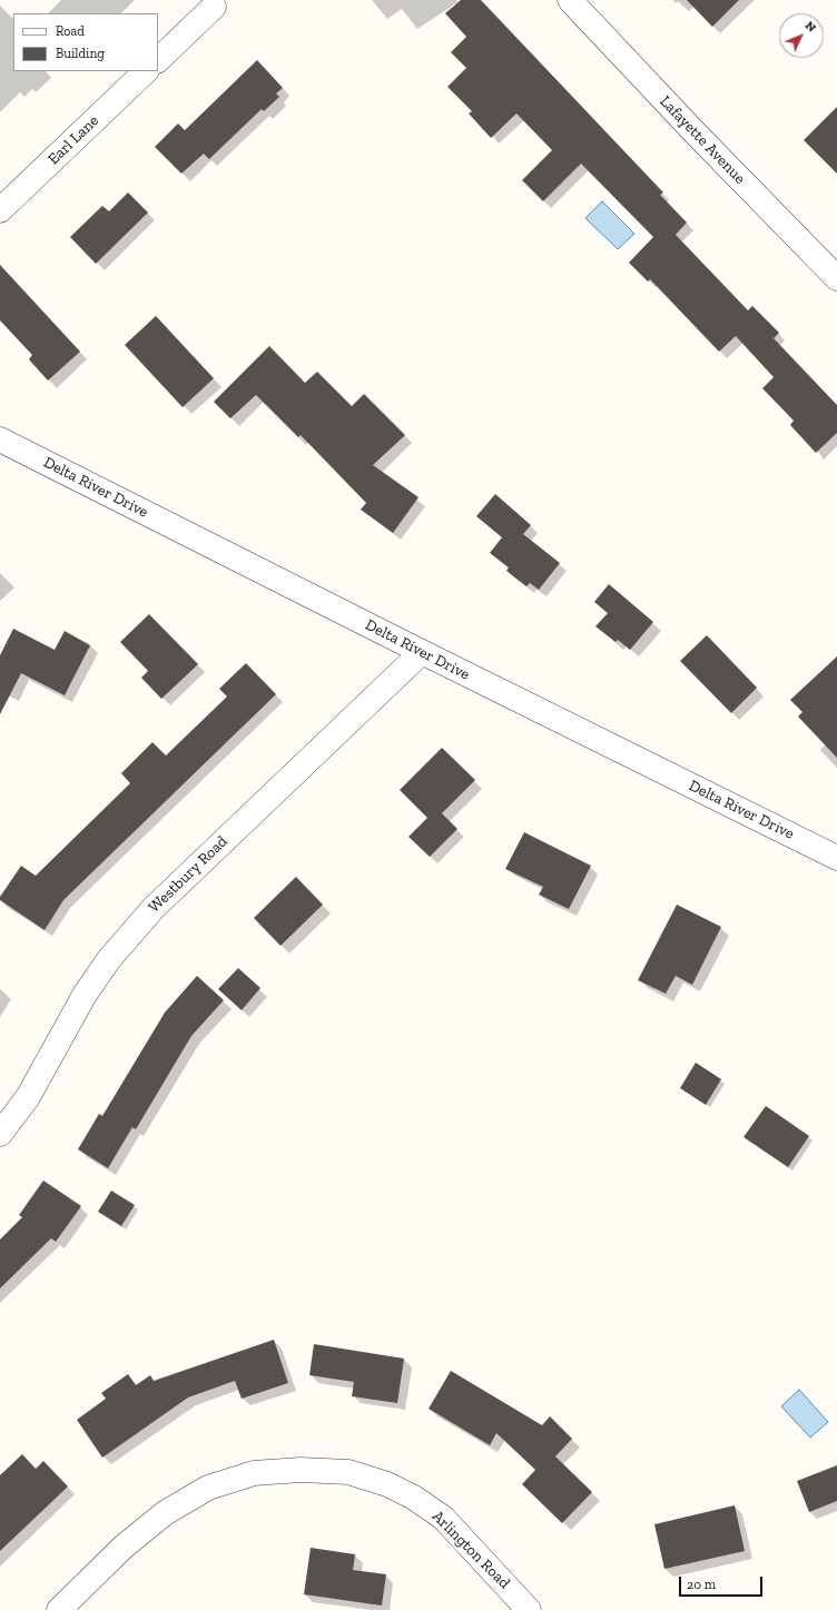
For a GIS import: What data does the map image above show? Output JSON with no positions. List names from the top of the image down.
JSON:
{
  "streets": {
    "street": [
      "Earl Lane",
      "Lafayette Avenue",
      "Delta River Drive",
      "Westbury Road",
      "Arlington Road"
    ]
  },
  "crossings": [
    ["Delta River Drive", "Westbury Road"]
  ],
  "legend": ["Road", "Building"],
  "scale_bar": "20 m",
  "north": "top right"
}
